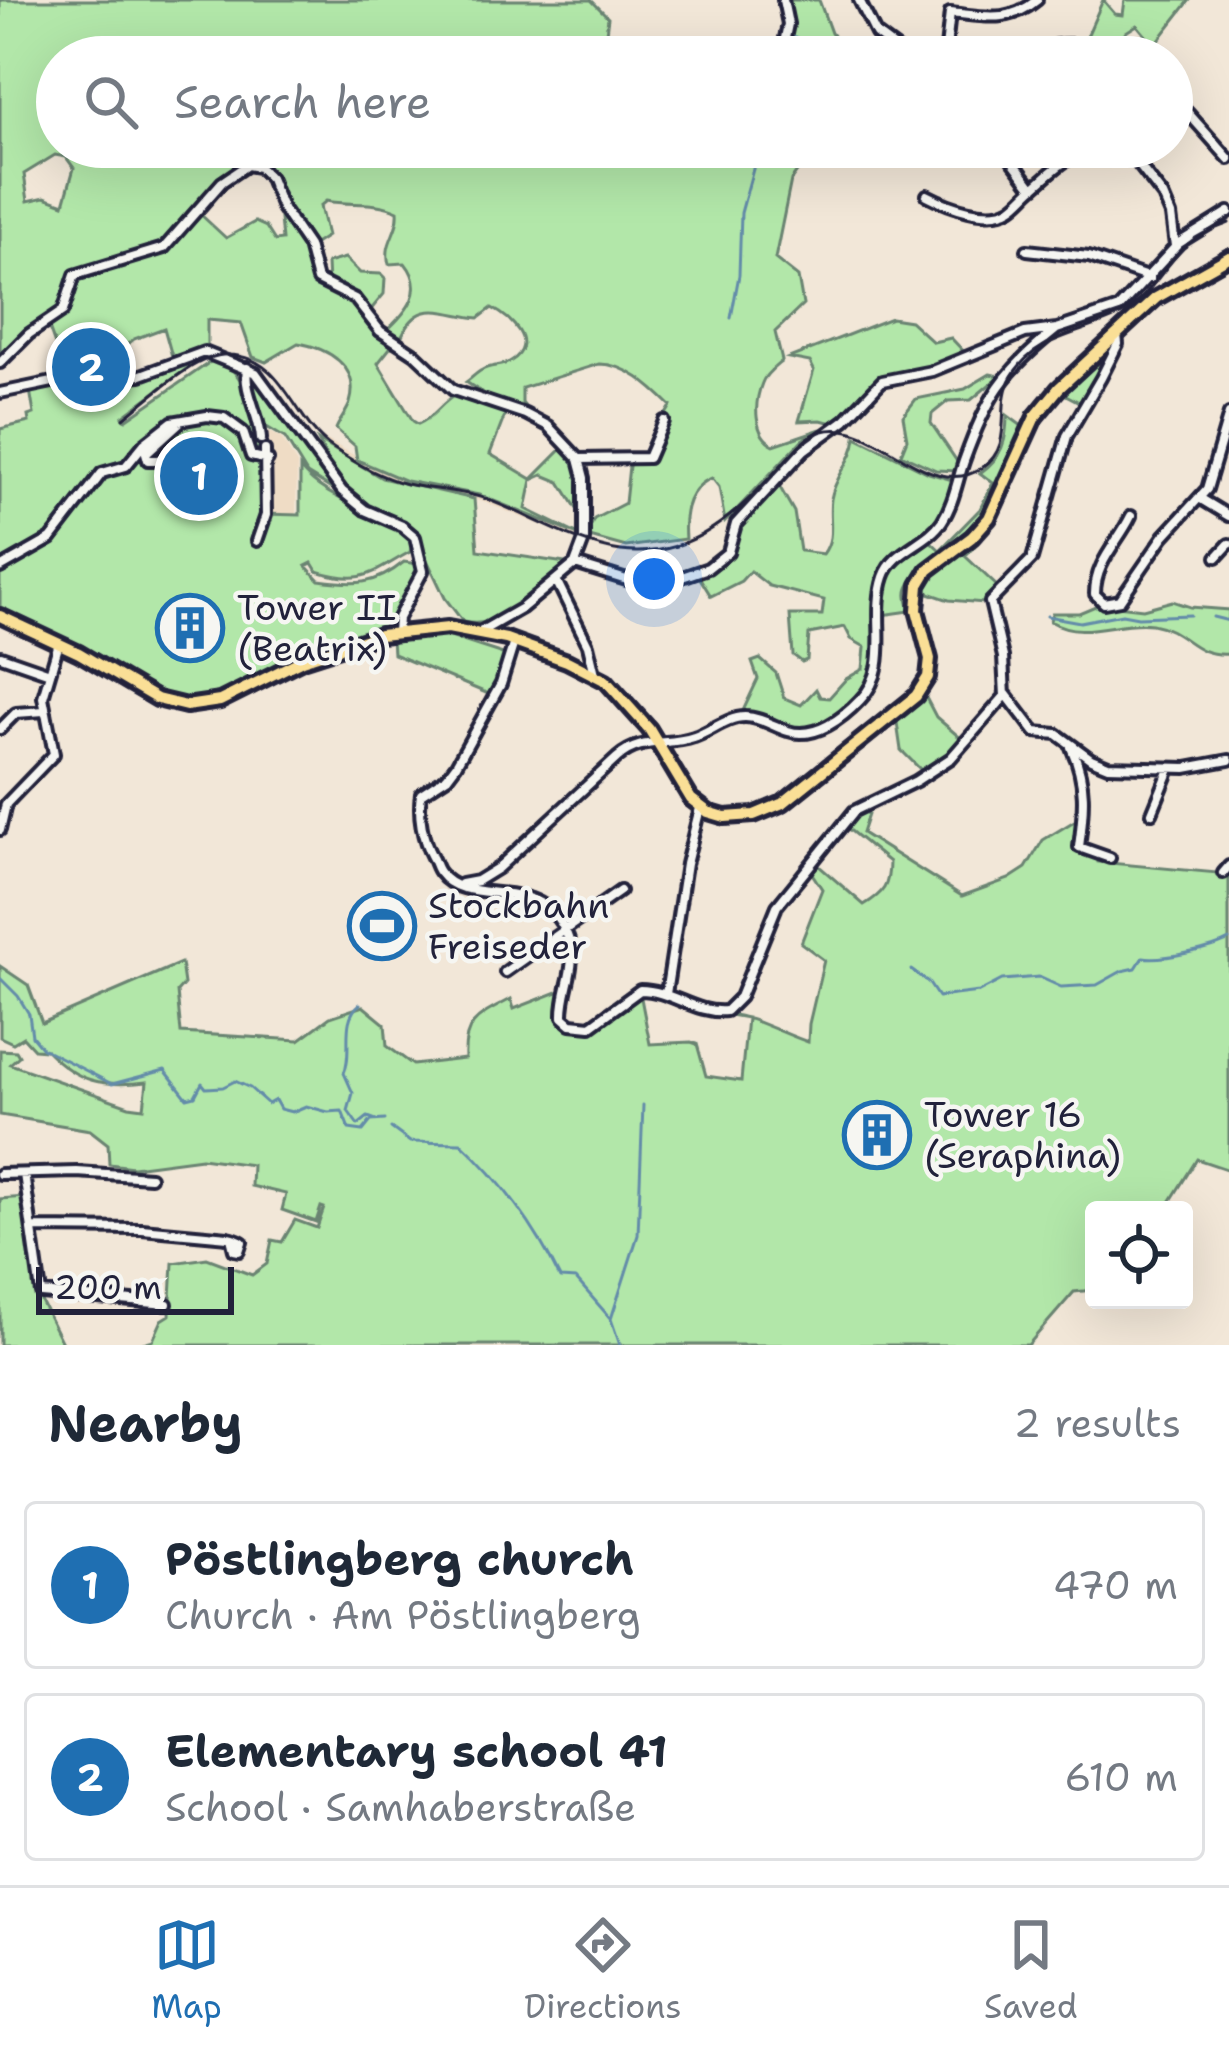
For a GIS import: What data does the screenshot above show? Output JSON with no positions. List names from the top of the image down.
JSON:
{
  "places": {
    "building": ["Tower II (Beatrix)", "Tower 16 (Seraphina)"],
    "sports": ["Stockbahn Freiseder"]
  },
  "scale_bar": "200 m",
  "page": {
    "search": "Search here",
    "pins": ["2", "1"],
    "scale": "200 m",
    "heading": ["Nearby", "2 results"],
    "list": [
      {
        "mark": "1",
        "name": "Pöstlingberg church",
        "note": "Church · Am Pöstlingberg",
        "value": "470 m"
      },
      {
        "mark": "2",
        "name": "Elementary school 41",
        "note": "School · Samhaberstraße",
        "value": "610 m"
      }
    ],
    "nav": ["Map", "Directions", "Saved"]
  }
}
